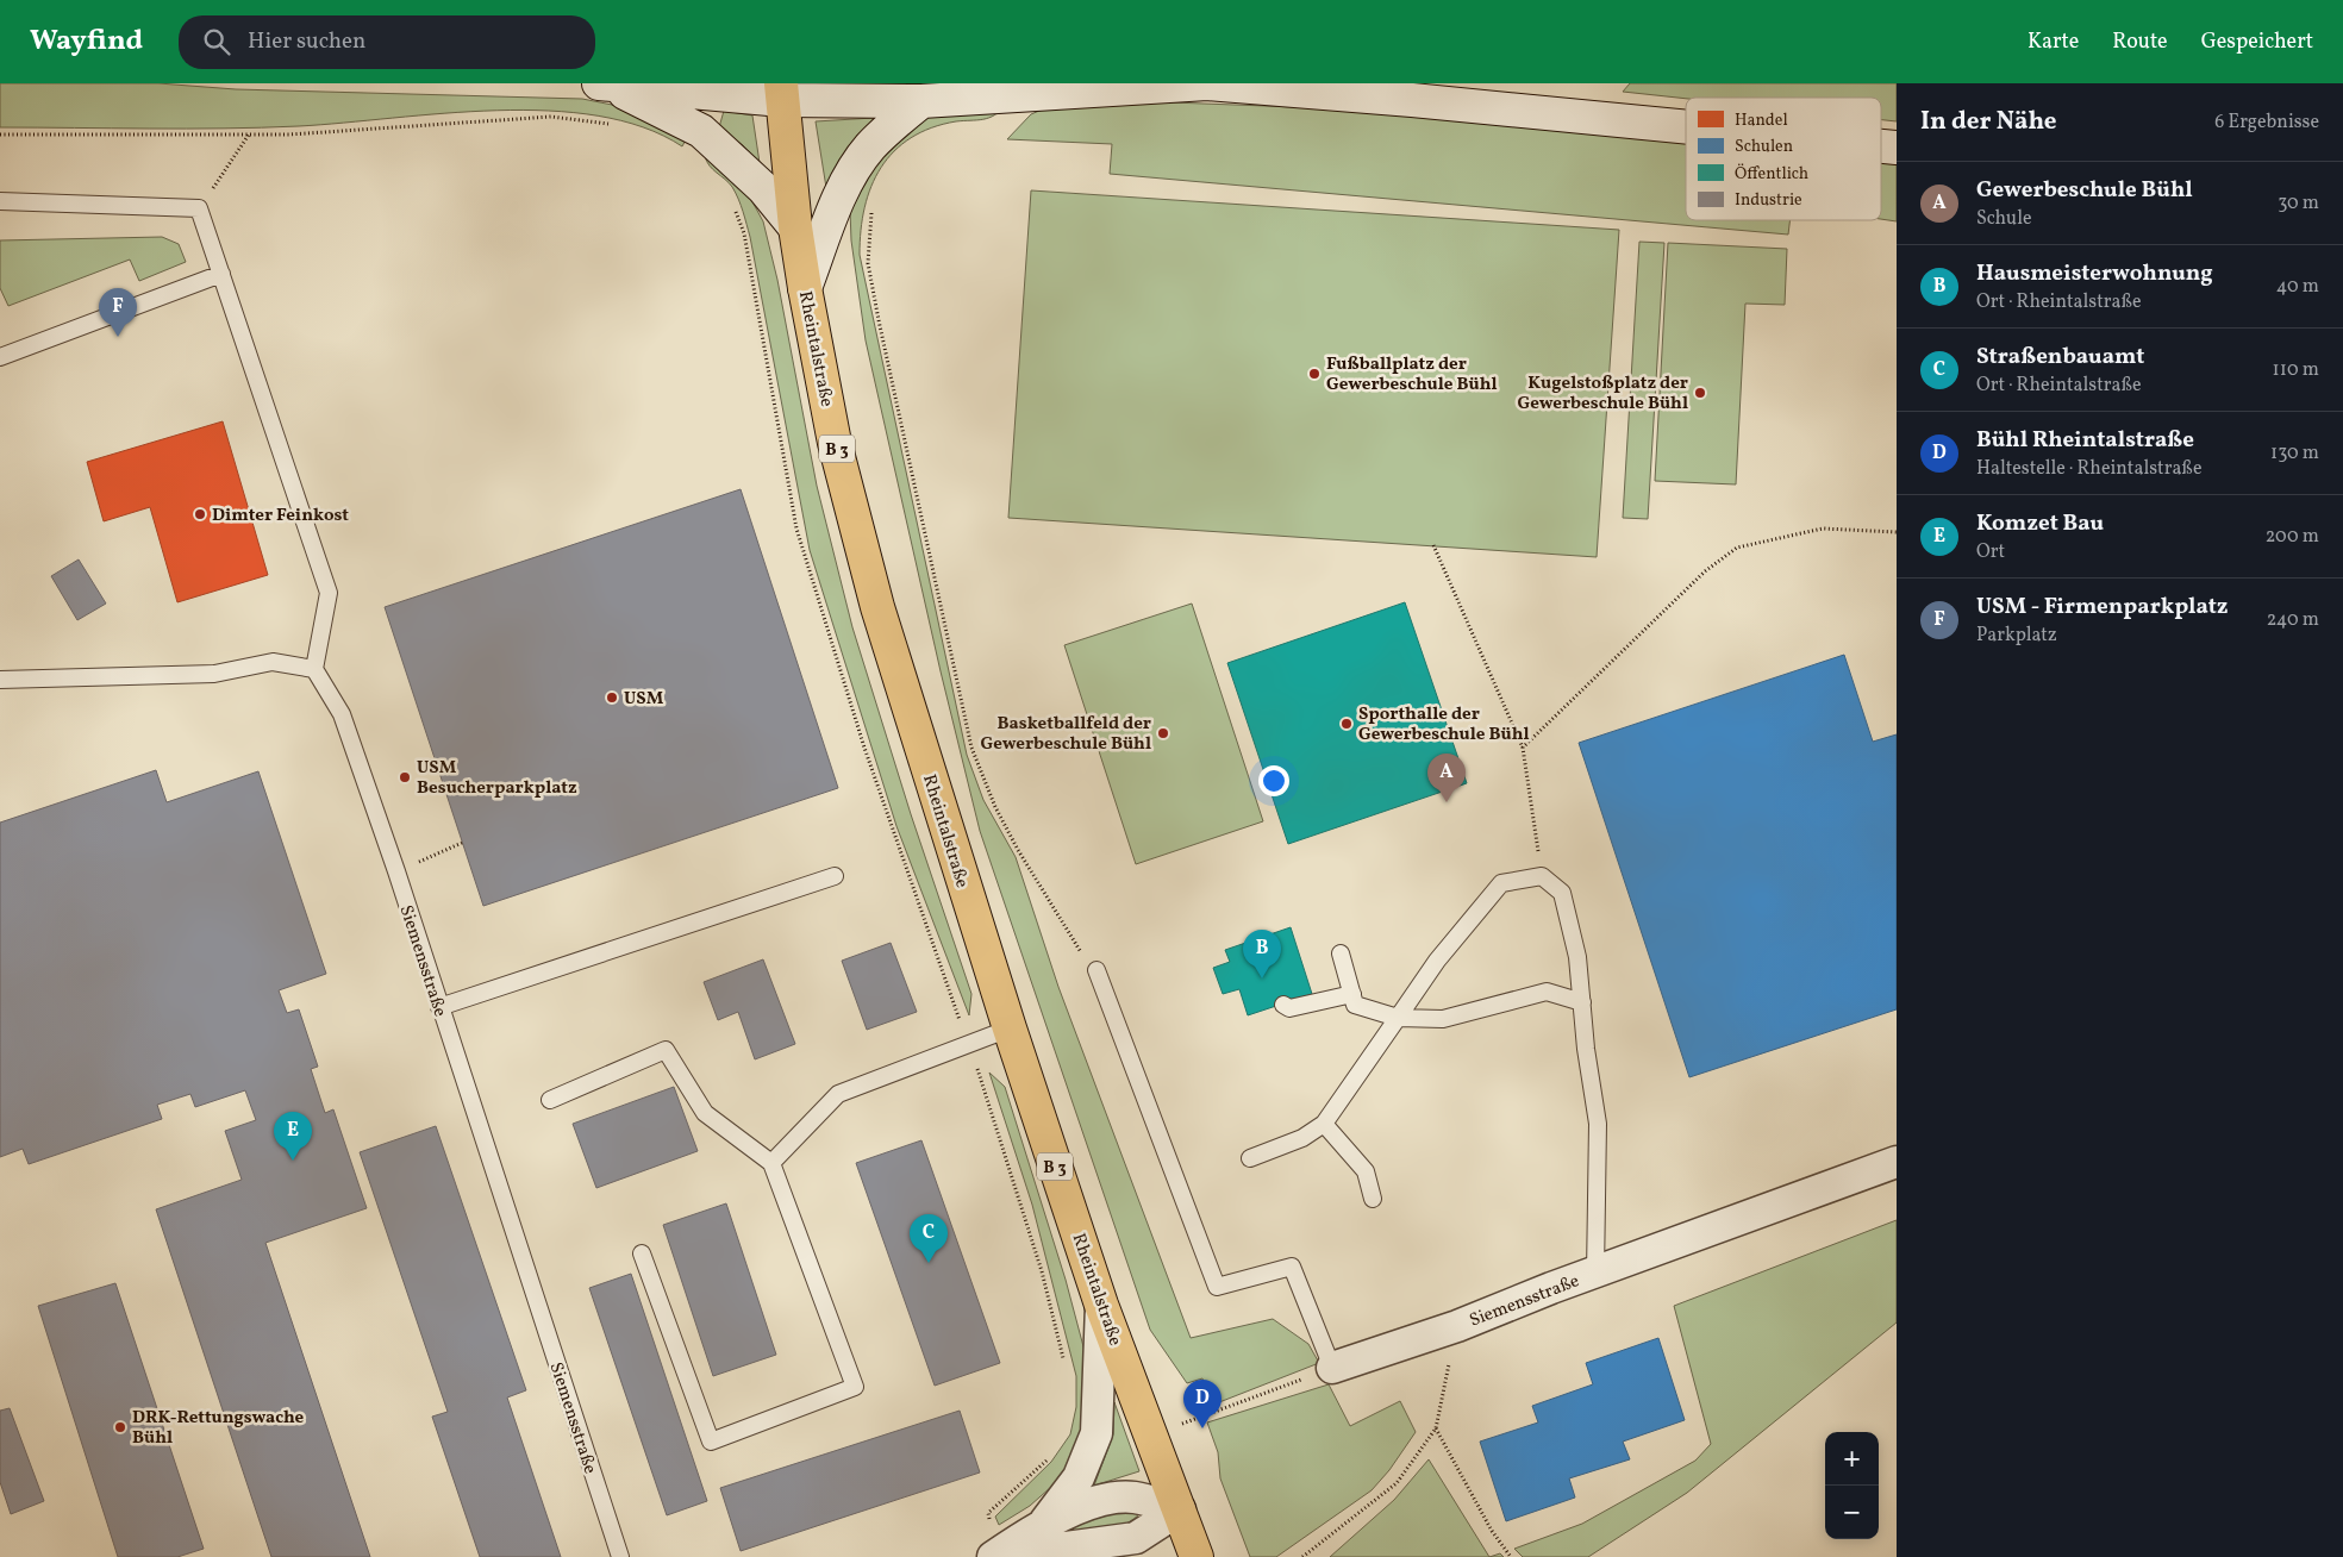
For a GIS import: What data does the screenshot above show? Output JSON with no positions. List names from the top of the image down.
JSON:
{
  "streets": {
    "main road": ["Rheintalstraße", "B 3"],
    "street": ["Siemensstraße"]
  },
  "places": [
    "Fußballplatz der Gewerbeschule Bühl",
    "Kugelstoßplatz der Gewerbeschule Bühl",
    "Dimter Feinkost",
    "USM",
    "Sporthalle der Gewerbeschule Bühl",
    "Basketballfeld der Gewerbeschule Bühl",
    "USM Besucherparkplatz",
    "DRK-Rettungswache Bühl"
  ],
  "legend": [
    "Handel",
    "Schulen",
    "Öffentlich",
    "Industrie"
  ],
  "page": {
    "header": "Wayfind",
    "search": "Hier suchen",
    "nav": ["Karte", "Route", "Gespeichert"],
    "heading": ["In der Nähe", "6 Ergebnisse"],
    "list": [
      {
        "mark": "A",
        "name": "Gewerbeschule Bühl",
        "note": "Schule",
        "value": "30 m"
      },
      {
        "mark": "B",
        "name": "Hausmeisterwohnung",
        "note": "Ort · Rheintalstraße",
        "value": "40 m"
      },
      {
        "mark": "C",
        "name": "Straßenbauamt",
        "note": "Ort · Rheintalstraße",
        "value": "110 m"
      },
      {
        "mark": "D",
        "name": "Bühl Rheintalstraße",
        "note": "Haltestelle · Rheintalstraße",
        "value": "130 m"
      },
      {
        "mark": "E",
        "name": "Komzet Bau",
        "note": "Ort",
        "value": "200 m"
      },
      {
        "mark": "F",
        "name": "USM - Firmenparkplatz",
        "note": "Parkplatz",
        "value": "240 m"
      }
    ],
    "pins": [
      "F",
      "A",
      "B",
      "E",
      "C",
      "D"
    ],
    "map_buttons": ["+", "−"]
  }
}
